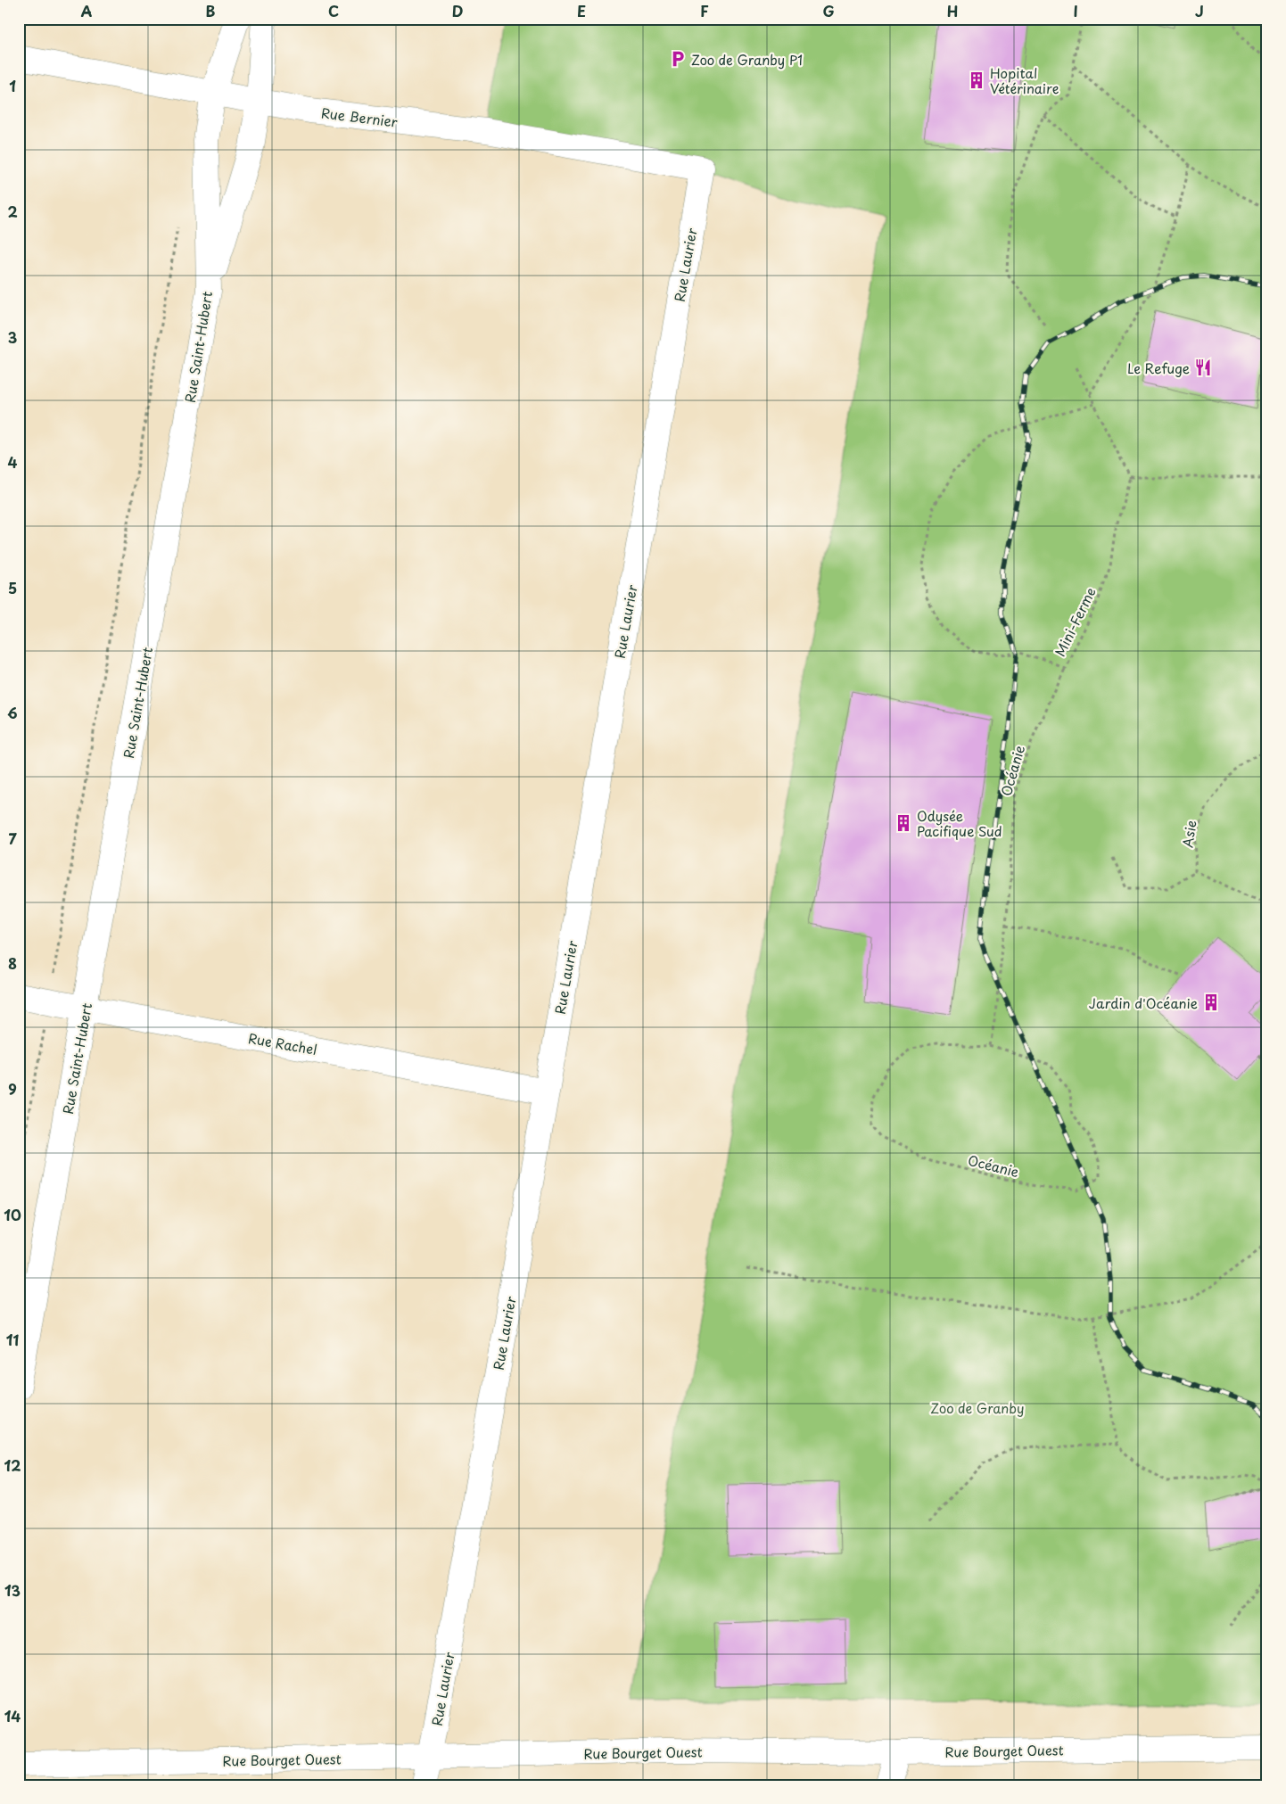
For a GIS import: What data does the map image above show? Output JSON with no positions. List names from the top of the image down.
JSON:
{
  "streets": {
    "street": [
      "Rue Bernier",
      "Rue Laurier",
      "Rue Saint-Hubert",
      "Rue Rachel",
      "Rue Bourget Ouest"
    ],
    "path": ["Mini-Ferme", "Océanie", "Asie"]
  },
  "crossings": [
    ["Rue Bernier", "Rue Laurier"],
    ["Rue Bernier", "Rue Saint-Hubert"],
    ["Rue Laurier", "Rue Rachel"],
    ["Rue Laurier", "Rue Bourget Ouest"],
    ["Rue Saint-Hubert", "Rue Rachel"],
    ["Mini-Ferme", "Océanie"]
  ],
  "parks": ["Zoo de Granby"],
  "places": {
    "parking": ["Zoo de Granby P1"],
    "building": ["Hopital Vétérinaire", "Odysée Pacifique Sud", "Jardin d'Océanie"],
    "restaurant": ["Le Refuge"]
  },
  "grid": {
    "columns": [
      "A",
      "B",
      "C",
      "D",
      "E",
      "F",
      "G",
      "H",
      "I",
      "J"
    ],
    "rows": [
      "1",
      "2",
      "3",
      "4",
      "5",
      "6",
      "7",
      "8",
      "9",
      "10",
      "11",
      "12",
      "13",
      "14"
    ]
  }
}
